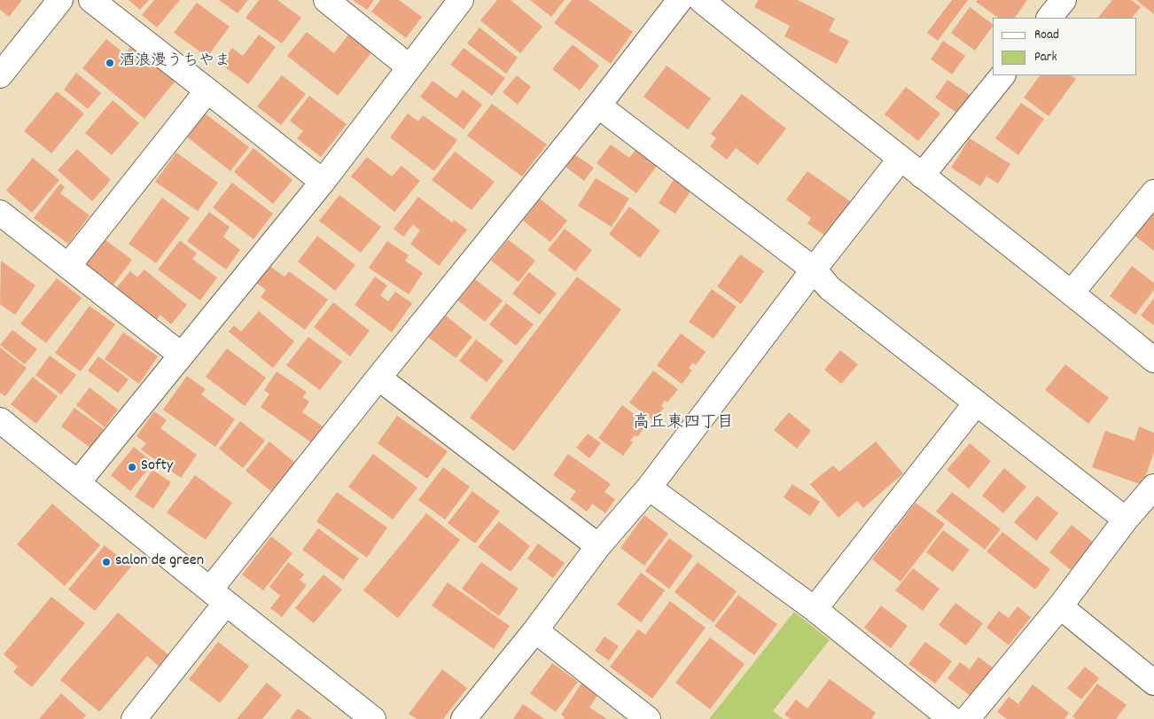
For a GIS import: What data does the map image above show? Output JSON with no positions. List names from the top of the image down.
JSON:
{
  "districts": ["高丘東四丁目"],
  "places": ["酒浪漫うちやま", "Softy", "salon de green"],
  "legend": ["Road", "Park"]
}
